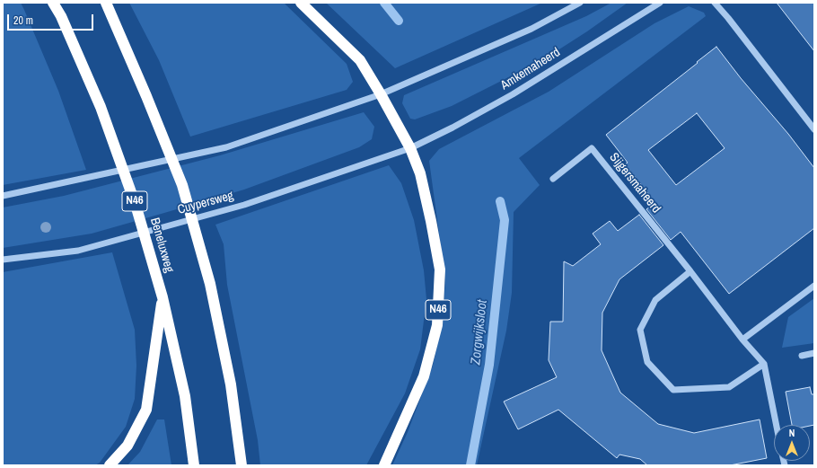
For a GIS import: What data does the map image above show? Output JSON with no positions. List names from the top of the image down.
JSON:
{
  "streets": {
    "highway": ["N46", "Beneluxweg"],
    "street": ["Amkemaheerd", "Sijgersmaheerd", "Cuypersweg"]
  },
  "crossings": [
    ["Amkemaheerd", "N46"],
    ["Amkemaheerd", "Cuypersweg"],
    ["N46", "Cuypersweg"],
    ["N46", "Beneluxweg"]
  ],
  "water": ["Zorgwijksloot"],
  "scale_bar": "20 m",
  "north": "top"
}
